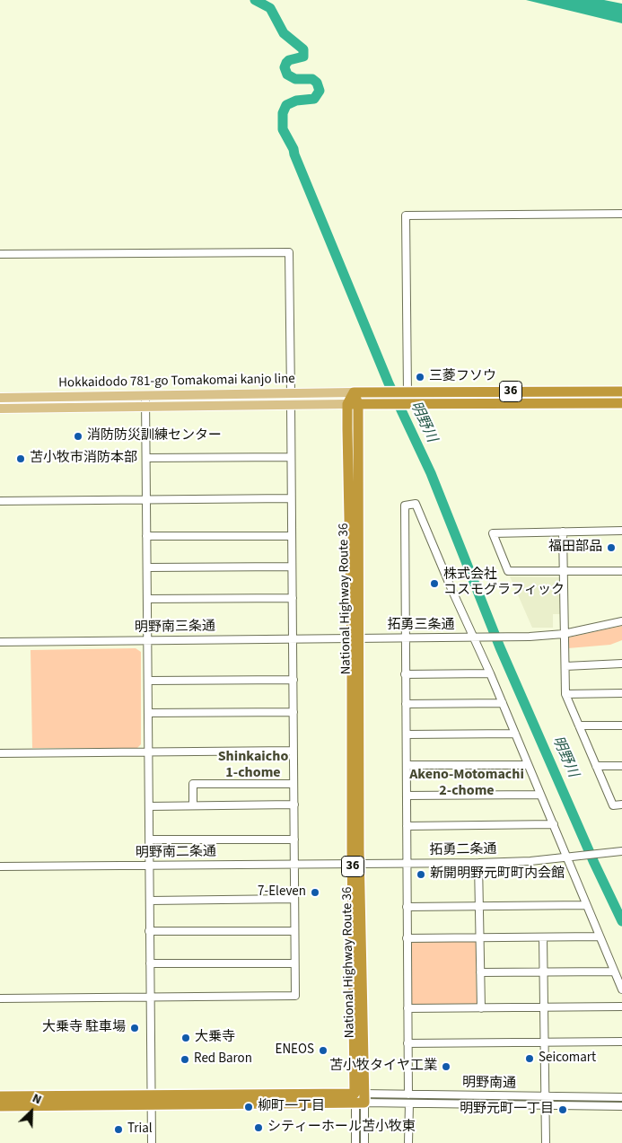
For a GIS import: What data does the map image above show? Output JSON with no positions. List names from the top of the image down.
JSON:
{
  "streets": {
    "highway": ["36", "National Highway Route 36"],
    "main road": ["Hokkaidodo 781-go Tomakomai kanjo line"],
    "street": [
      "拓勇三条通",
      "明野南三条通",
      "拓勇二条通",
      "明野南二条通",
      "明野南通"
    ]
  },
  "crossings": [
    ["Hokkaidodo 781-go Tomakomai kanjo line", "36"],
    ["Hokkaidodo 781-go Tomakomai kanjo line", "National Highway Route 36"],
    ["36", "National Highway Route 36"],
    ["National Highway Route 36", "拓勇三条通"],
    ["National Highway Route 36", "明野南三条通"],
    ["National Highway Route 36", "拓勇二条通"],
    ["National Highway Route 36", "明野南二条通"],
    ["National Highway Route 36", "明野南通"],
    ["拓勇三条通", "明野南三条通"],
    ["拓勇二条通", "明野南二条通"]
  ],
  "districts": ["Shinkaicho 1-chome", "Akeno-Motomachi 2-chome"],
  "water": ["明野川"],
  "places": [
    "三菱フソウ",
    "消防防災訓練センター",
    "苫小牧市消防本部",
    "福田部品",
    "株式会社 コスモグラフィック",
    "新開明野元町町内会館",
    "7-Eleven",
    "大乗寺 駐車場",
    "大乗寺",
    "ENEOS",
    "Seicomart",
    "Red Baron",
    "苫小牧タイヤ工業",
    "柳町一丁目",
    "明野元町一丁目",
    "シティーホール苫小牧東",
    "Trial"
  ],
  "north": "top right"
}
